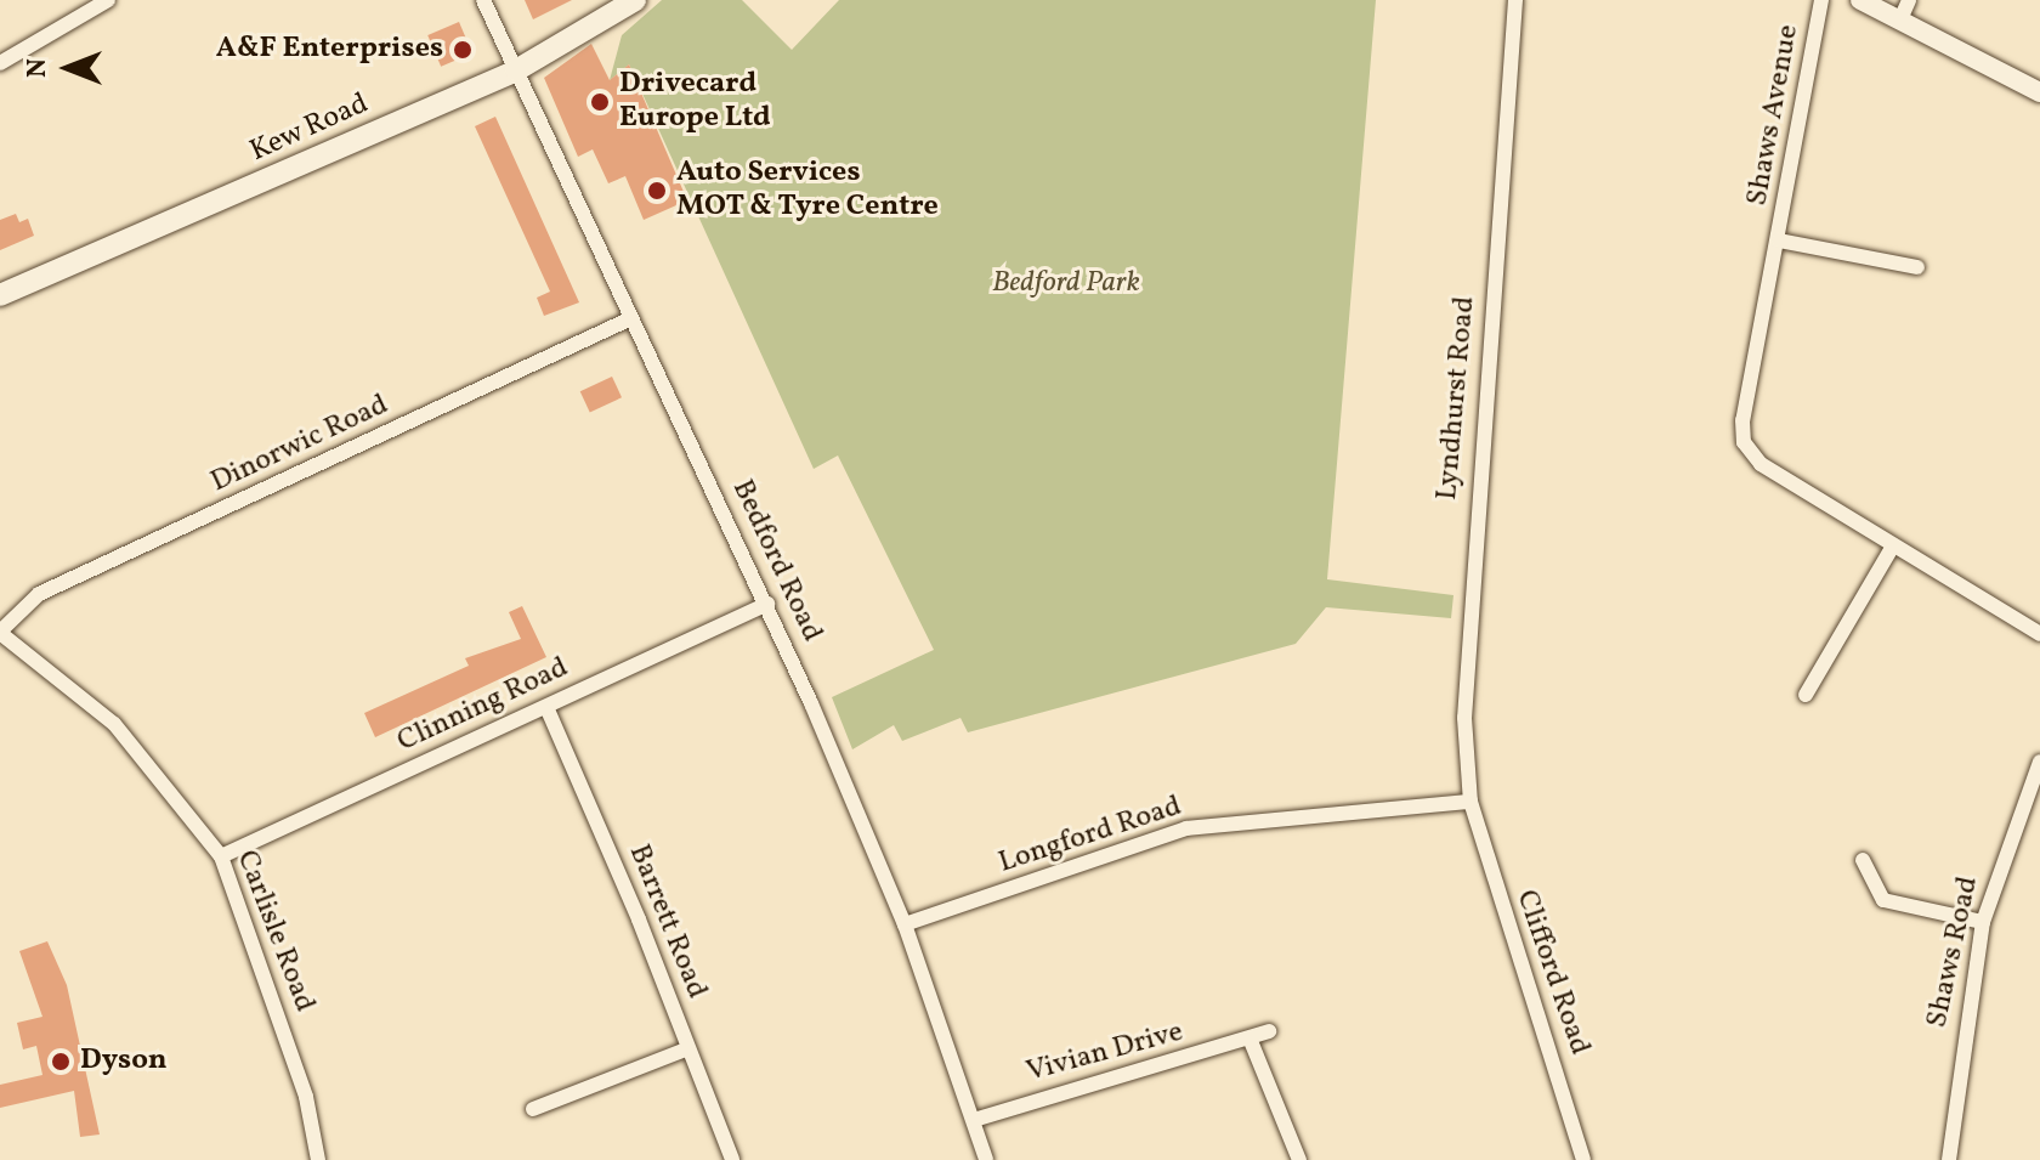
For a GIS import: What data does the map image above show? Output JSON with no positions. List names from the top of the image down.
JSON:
{
  "streets": {
    "main road": ["Kew Road"],
    "street": [
      "Shaws Avenue",
      "Lyndhurst Road",
      "Dinorwic Road",
      "Bedford Road",
      "Clinning Road",
      "Longford Road",
      "Barrett Road",
      "Carlisle Road",
      "Shaws Road",
      "Clifford Road",
      "Vivian Drive"
    ]
  },
  "crossings": [
    ["Kew Road", "Bedford Road"],
    ["Lyndhurst Road", "Longford Road"],
    ["Lyndhurst Road", "Clifford Road"],
    ["Dinorwic Road", "Bedford Road"],
    ["Dinorwic Road", "Carlisle Road"],
    ["Bedford Road", "Clinning Road"],
    ["Bedford Road", "Longford Road"],
    ["Bedford Road", "Vivian Drive"],
    ["Clinning Road", "Barrett Road"],
    ["Clinning Road", "Carlisle Road"],
    ["Longford Road", "Clifford Road"]
  ],
  "parks": ["Bedford Park"],
  "places": [
    "A&F Enterprises",
    "Drivecard Europe Ltd",
    "Auto Services MOT & Tyre Centre",
    "Dyson"
  ],
  "north": "left"
}
